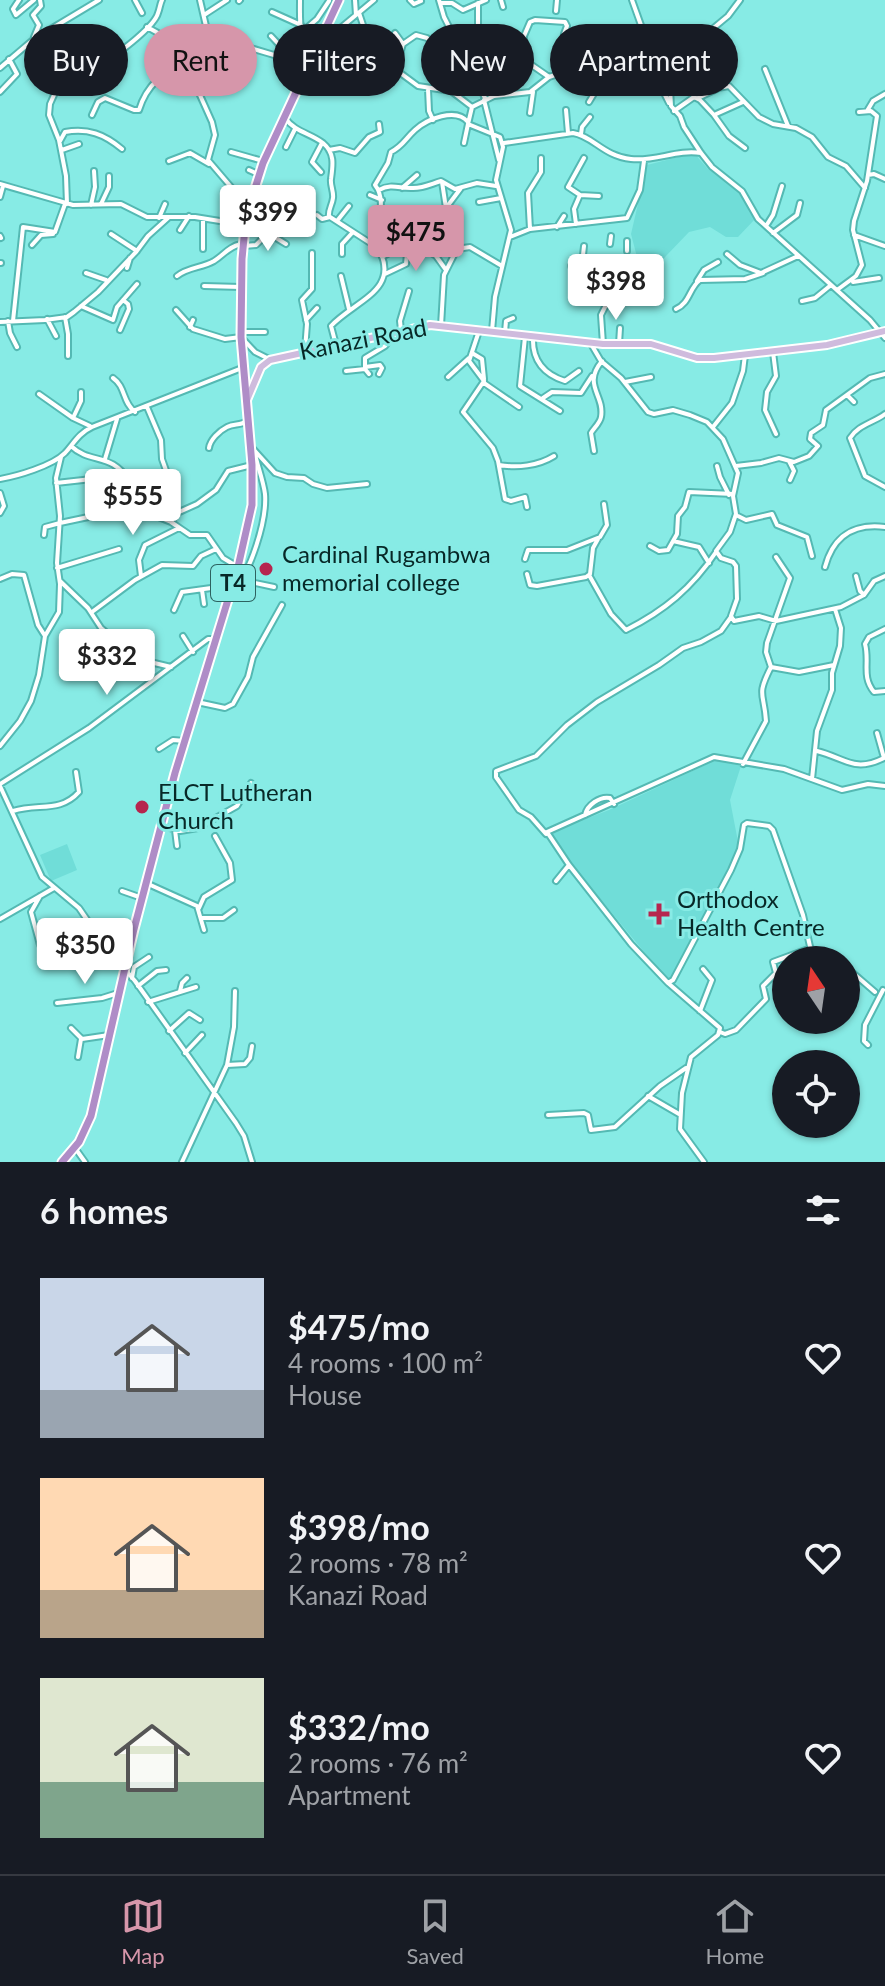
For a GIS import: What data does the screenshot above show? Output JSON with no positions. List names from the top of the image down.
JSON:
{
  "streets": {
    "highway": ["T4"],
    "main road": ["Kanazi Road"]
  },
  "crossings": [
    ["Kanazi Road", "T4"]
  ],
  "places": {
    "other": ["Cardinal Rugambwa memorial college", "ELCT Lutheran Church"],
    "health": ["Orthodox Health Centre"]
  },
  "north": "top",
  "page": {
    "chip": [
      "Buy",
      "Rent",
      "Filters",
      "New",
      "Apartment"
    ],
    "price": [
      "$399",
      "$475",
      "$398",
      "$555",
      "$332",
      "$350"
    ],
    "heading": "6 homes",
    "list": [
      {
        "name": "$475/mo",
        "note": "4 rooms · 100 m² · House"
      },
      {
        "name": "$398/mo",
        "note": "2 rooms · 78 m² · Kanazi Road"
      },
      {
        "name": "$332/mo",
        "note": "2 rooms · 76 m² · Apartment"
      }
    ],
    "tabs": ["Map", "Saved", "Home"]
  }
}
